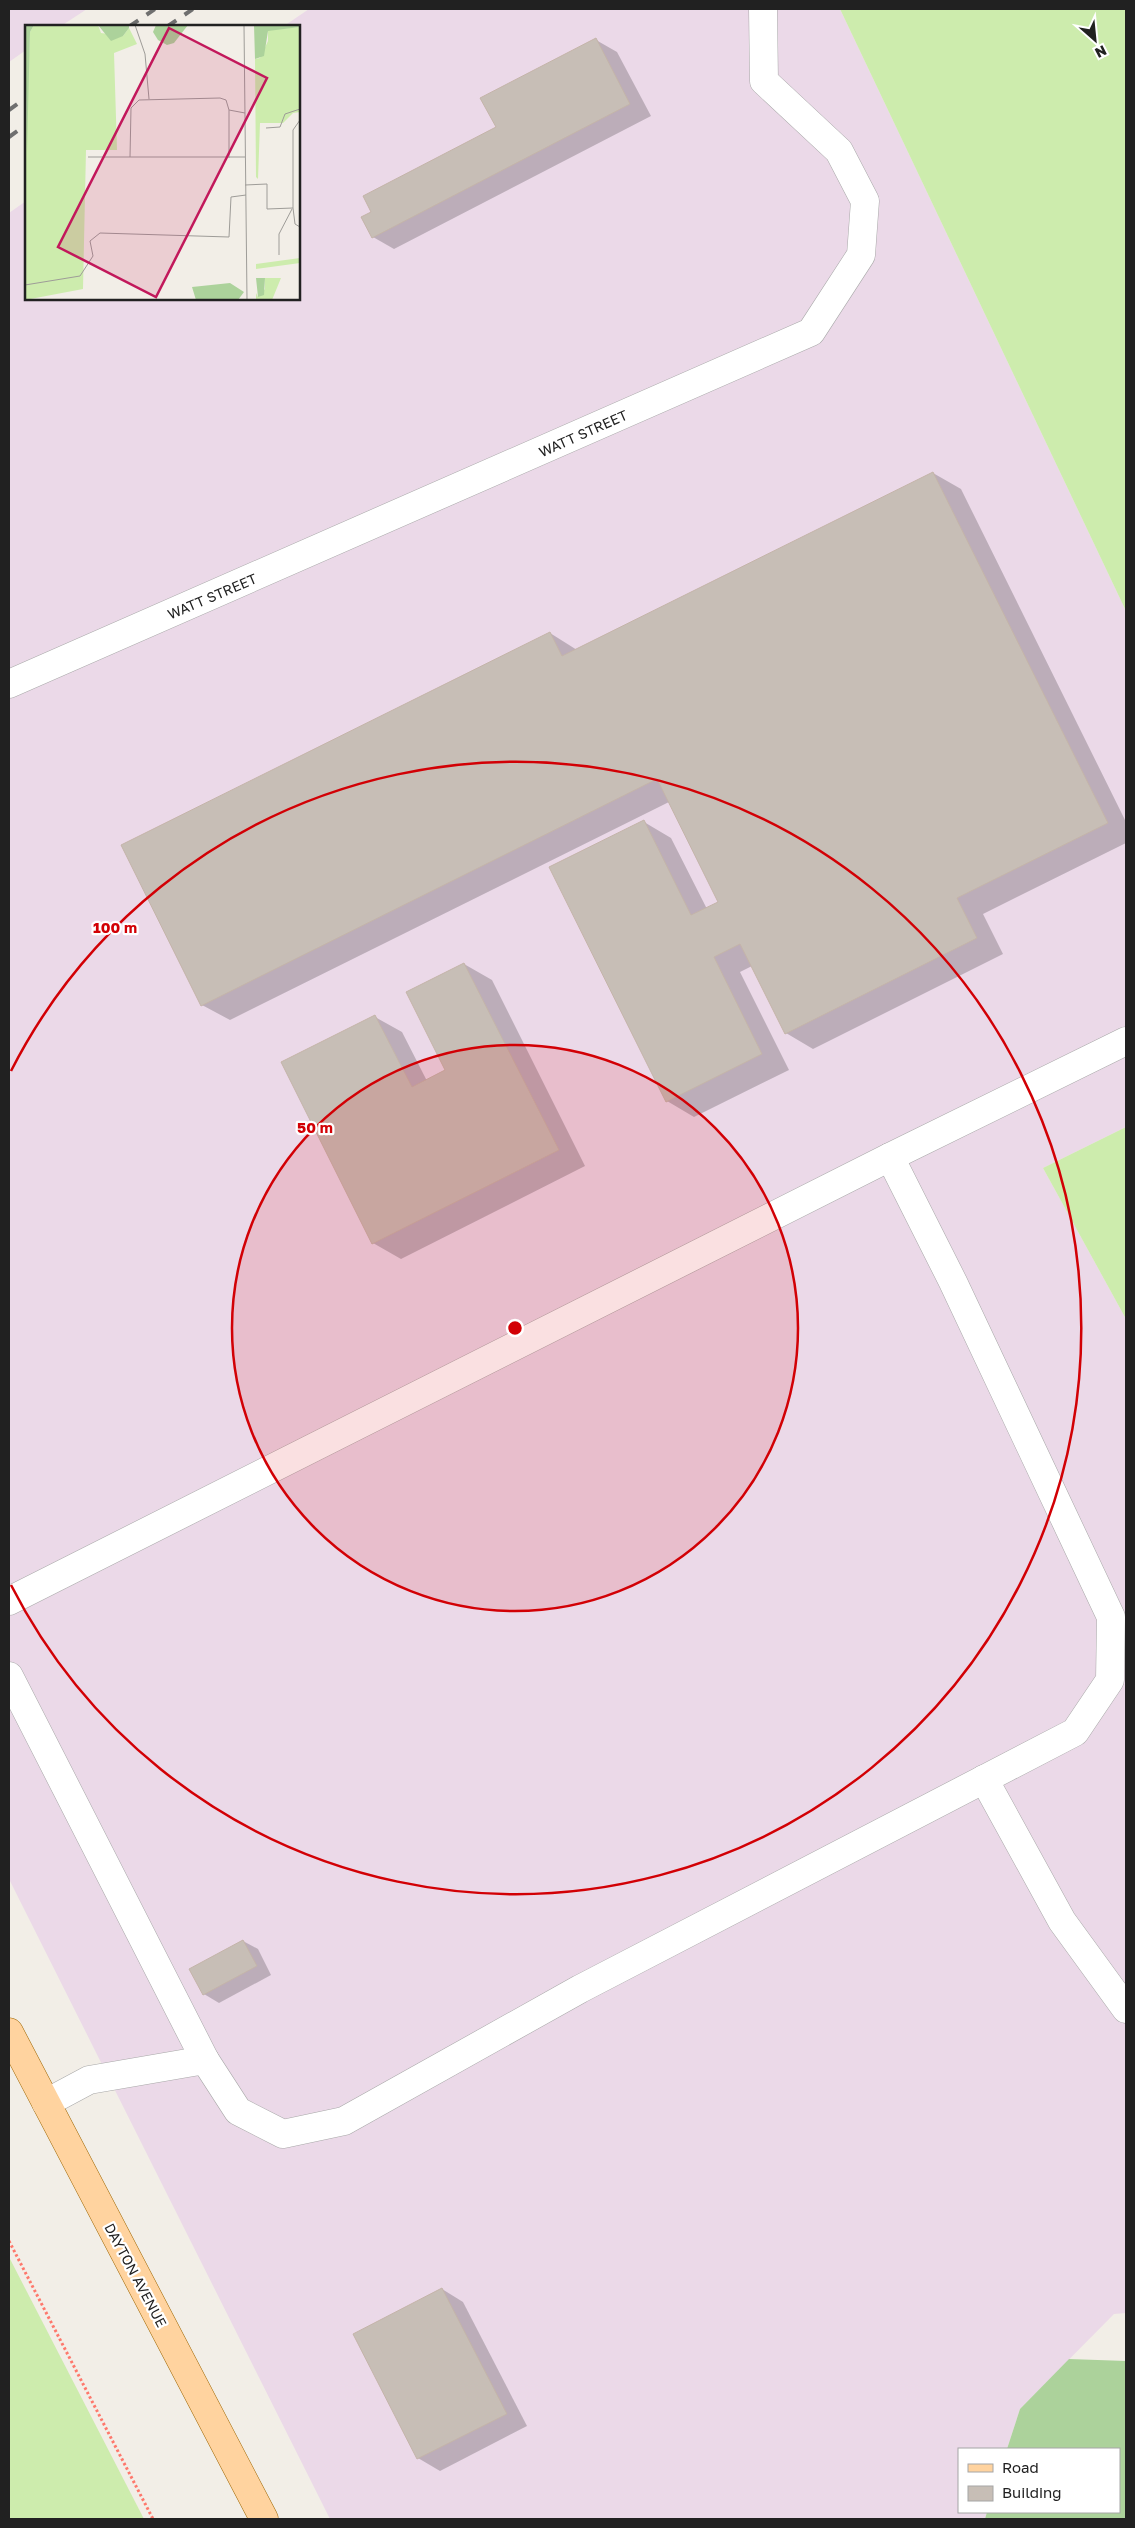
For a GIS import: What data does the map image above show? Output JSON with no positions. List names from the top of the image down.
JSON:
{
  "streets": {
    "main road": ["DAYTON AVENUE"],
    "street": ["WATT STREET"]
  },
  "legend": ["Road", "Building"],
  "north": "bottom right",
  "rings": ["100 m", "50 m"]
}
